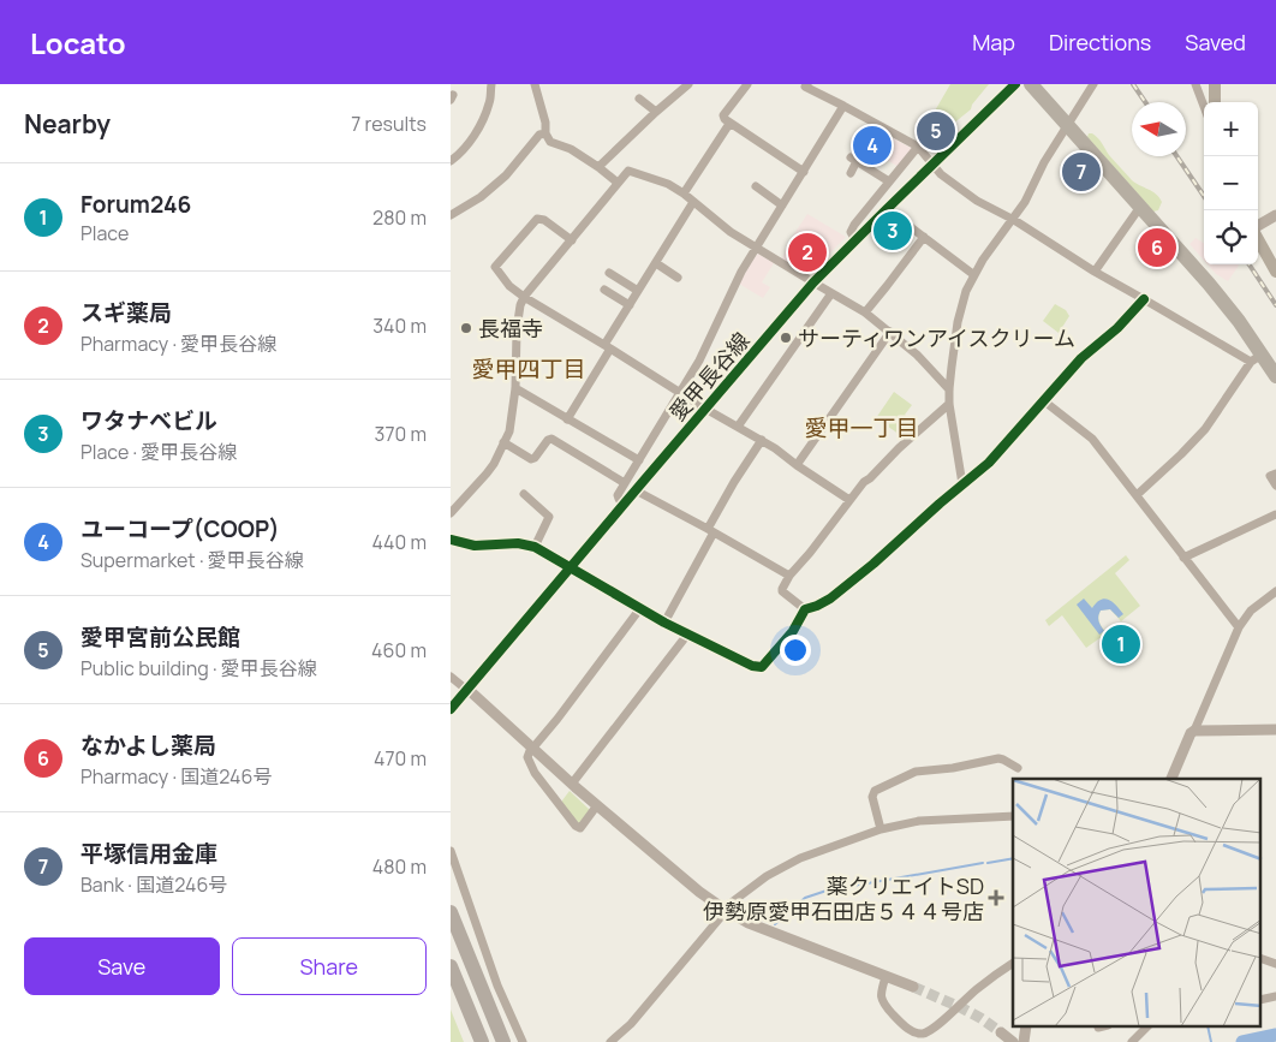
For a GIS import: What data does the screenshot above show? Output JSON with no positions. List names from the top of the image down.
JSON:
{
  "streets": {
    "street": ["愛甲長谷線"]
  },
  "districts": ["愛甲四丁目", "愛甲一丁目"],
  "places": {
    "other": ["長福寺", "サーティワンアイスクリーム"],
    "health": ["薬クリエイトSD 伊勢原愛甲石田店５４４号店"]
  },
  "north": "left",
  "page": {
    "header": "Locato",
    "nav": ["Map", "Directions", "Saved"],
    "heading": ["Nearby", "7 results"],
    "map_buttons": ["+", "−"],
    "pins": [
      "5",
      "4",
      "7",
      "3",
      "6",
      "2",
      "1"
    ],
    "list": [
      {
        "mark": "1",
        "name": "Forum246",
        "note": "Place",
        "value": "280 m"
      },
      {
        "mark": "2",
        "name": "スギ薬局",
        "note": "Pharmacy · 愛甲長谷線",
        "value": "340 m"
      },
      {
        "mark": "3",
        "name": "ワタナベビル",
        "note": "Place · 愛甲長谷線",
        "value": "370 m"
      },
      {
        "mark": "4",
        "name": "ユーコープ(COOP)",
        "note": "Supermarket · 愛甲長谷線",
        "value": "440 m"
      },
      {
        "mark": "5",
        "name": "愛甲宮前公民館",
        "note": "Public building · 愛甲長谷線",
        "value": "460 m"
      },
      {
        "mark": "6",
        "name": "なかよし薬局",
        "note": "Pharmacy · 国道246号",
        "value": "470 m"
      },
      {
        "mark": "7",
        "name": "平塚信用金庫",
        "note": "Bank · 国道246号",
        "value": "480 m"
      }
    ],
    "buttons": ["Save", "Share"]
  }
}
